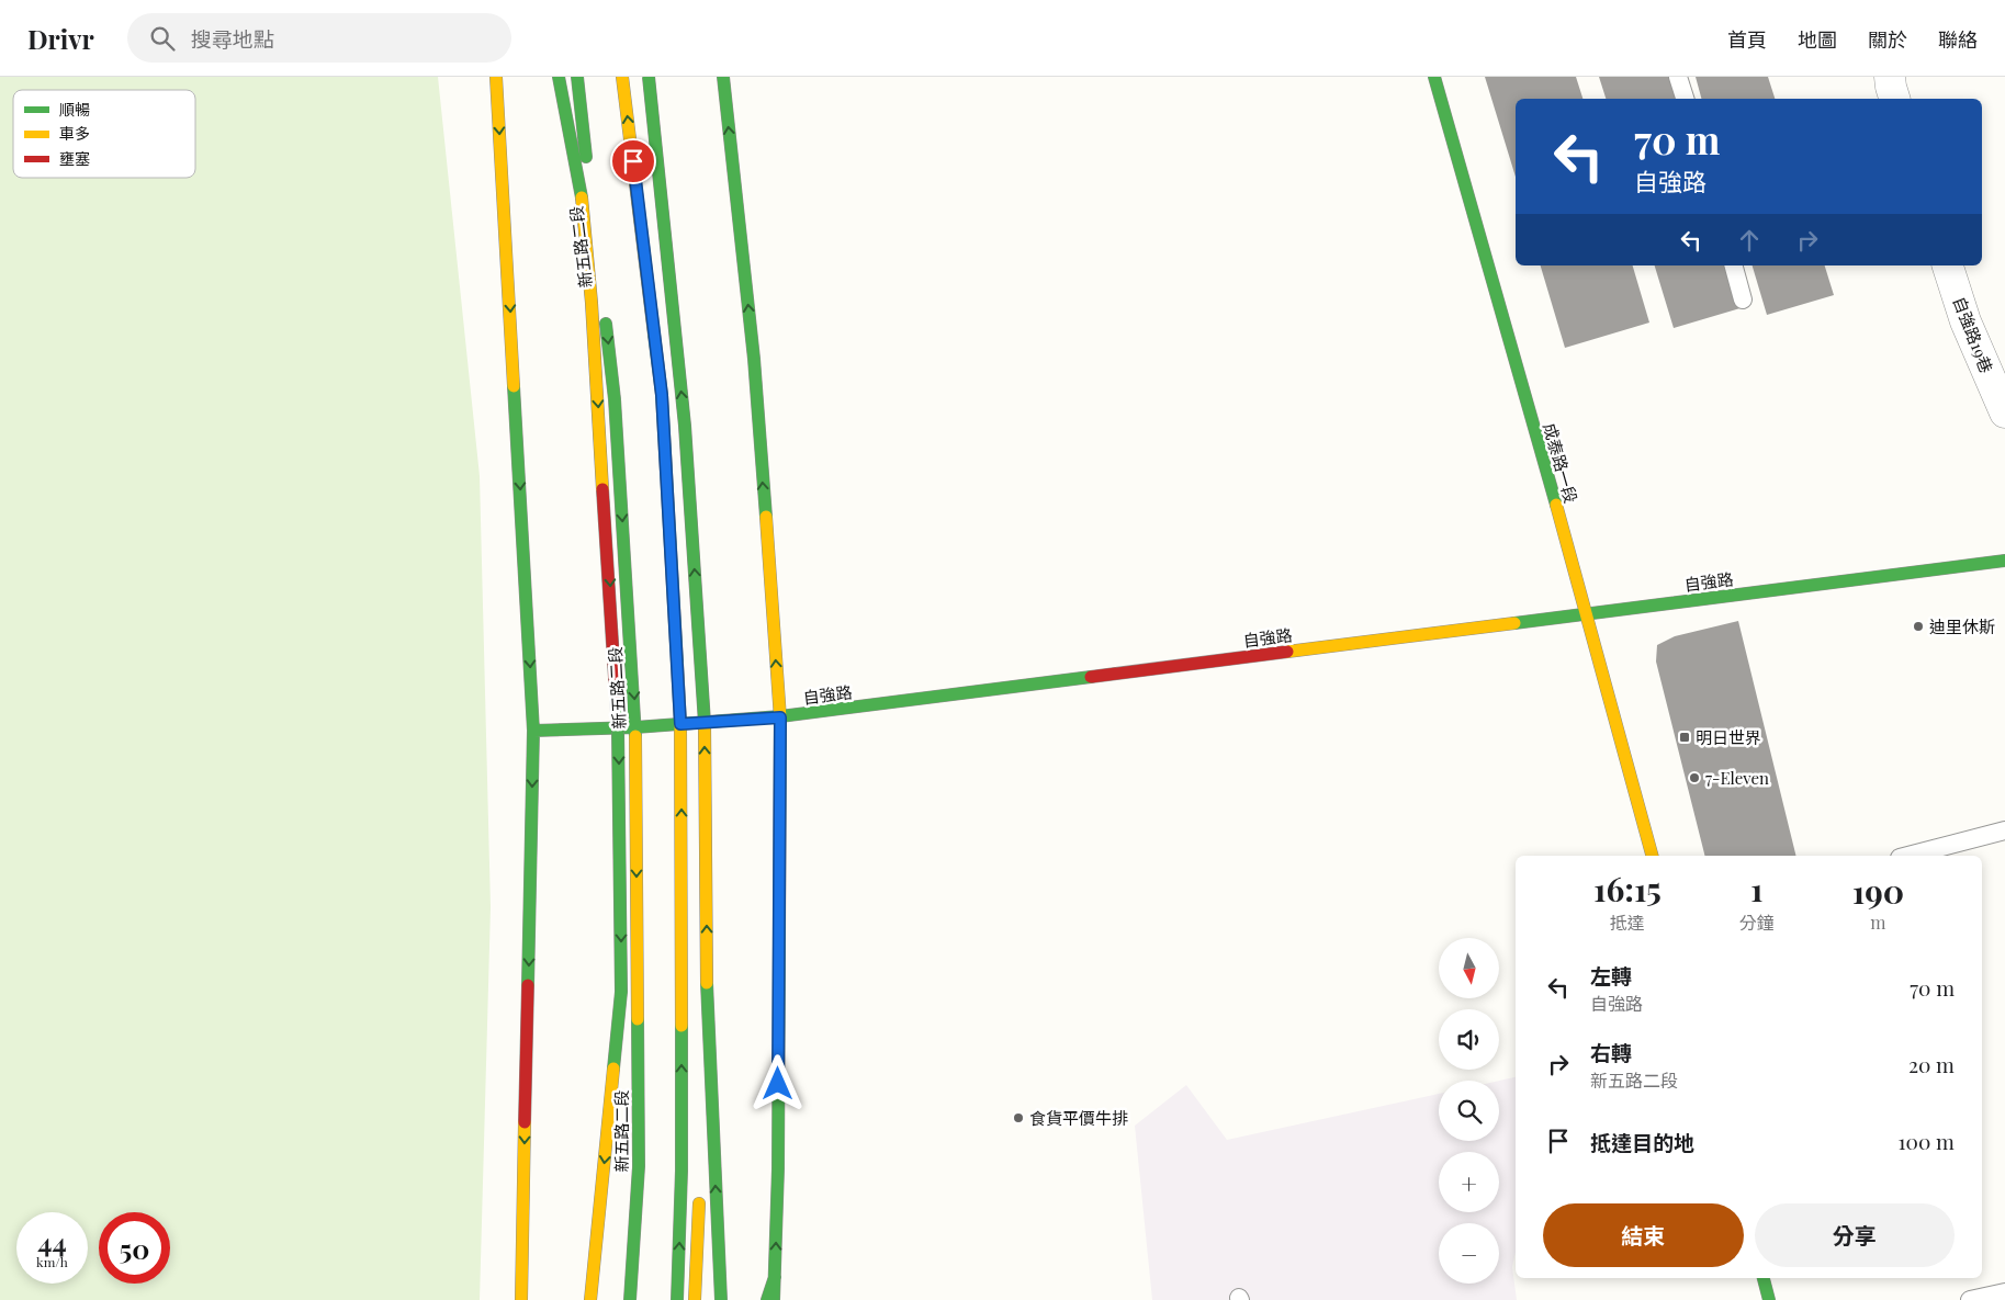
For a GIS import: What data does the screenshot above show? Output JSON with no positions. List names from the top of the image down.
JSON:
{
  "streets": {
    "main road": ["新五路二段", "成泰路一段", "自強路"],
    "street": ["自強路19巷"]
  },
  "crossings": [
    ["新五路二段", "自強路"],
    ["成泰路一段", "自強路"]
  ],
  "places": {
    "other": ["迪里休斯", "7-Eleven", "食貨平價牛排"],
    "transit": ["明日世界"]
  },
  "legend": ["順暢", "車多", "壅塞"],
  "north": "bottom",
  "page": {
    "header": "Drivr",
    "search": "搜尋地點",
    "nav": [
      "首頁",
      "地圖",
      "關於",
      "聯絡"
    ],
    "turn": ["70 m", "自強路"],
    "eta": [
      "16:15",
      "抵達",
      "1",
      "分鐘",
      "190",
      "m"
    ],
    "map_buttons": ["+", "−"],
    "list": [
      {
        "name": "左轉",
        "note": "自強路",
        "value": "70 m"
      },
      {
        "name": "右轉",
        "note": "新五路二段",
        "value": "20 m"
      },
      {
        "name": "抵達目的地",
        "value": "100 m"
      }
    ],
    "buttons": ["結束", "分享"],
    "speed": "44 km/h",
    "limit": "50"
  }
}
